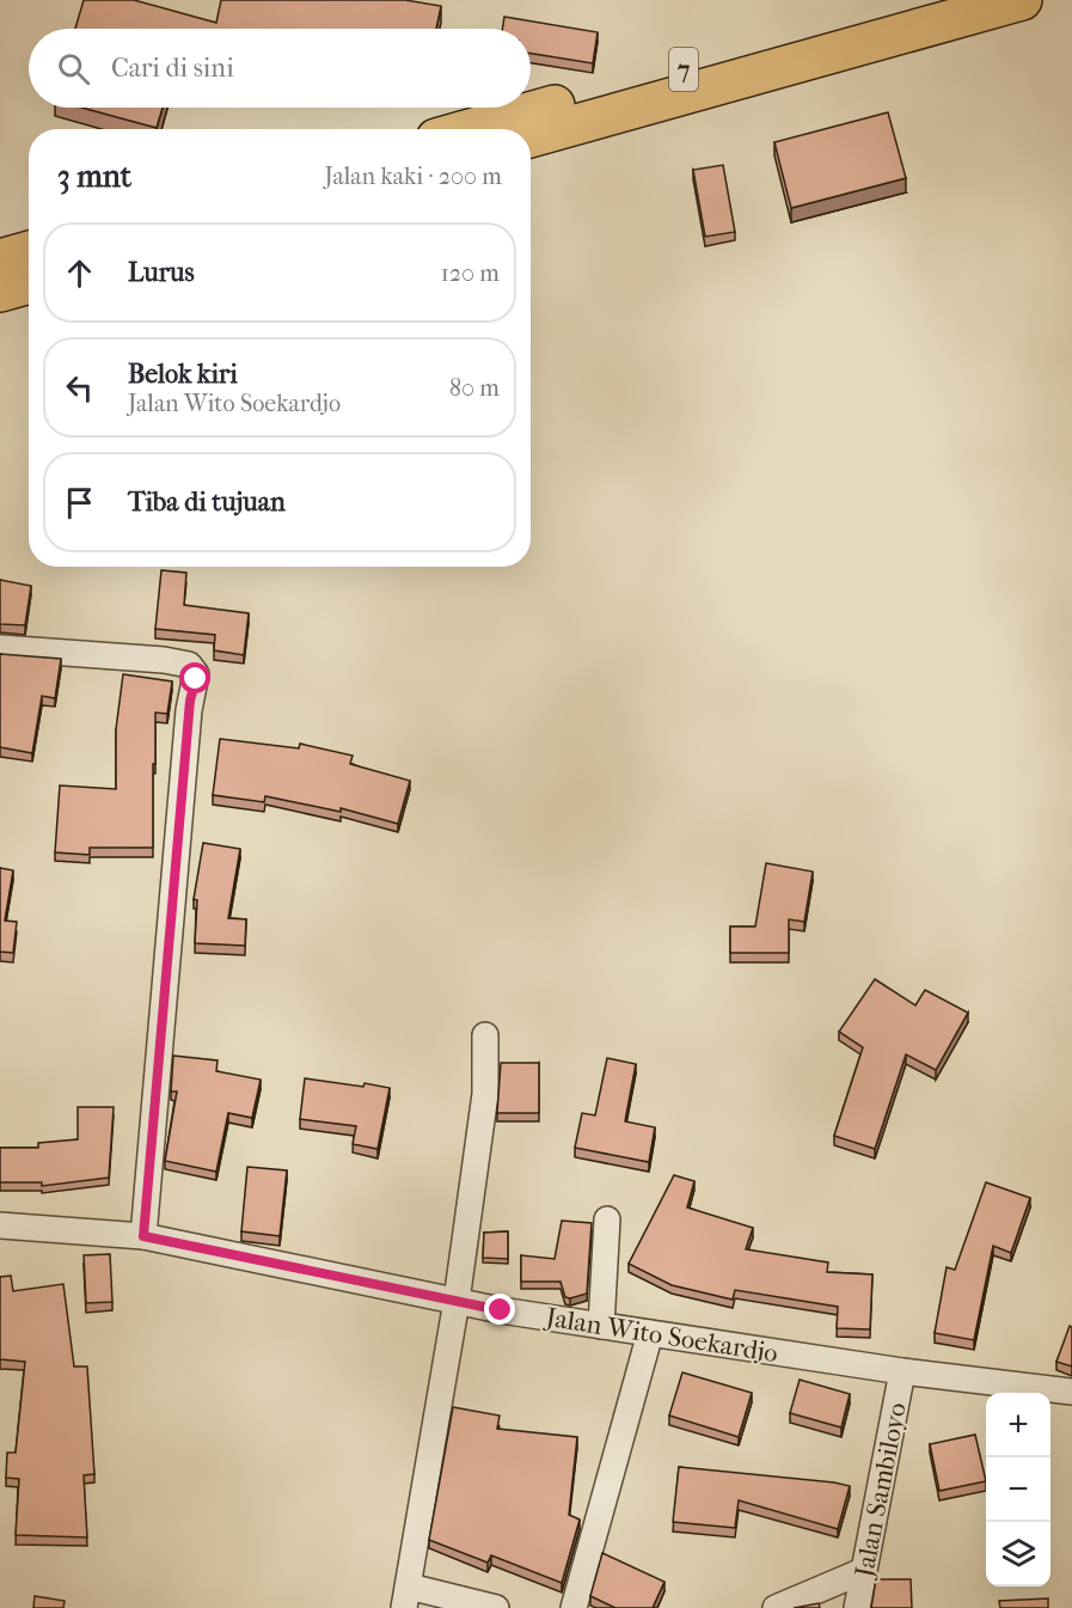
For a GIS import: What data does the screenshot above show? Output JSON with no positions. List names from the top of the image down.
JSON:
{
  "streets": {
    "highway": ["7"],
    "street": ["Jalan Wito Soekardjo", "Jalan Sambiloyo"]
  },
  "crossings": [
    ["Jalan Wito Soekardjo", "Jalan Sambiloyo"]
  ],
  "page": {
    "search": "Cari di sini",
    "heading": ["3 mnt", "Jalan kaki · 200 m"],
    "list": [
      ["Lurus", "120 m"],
      ["Belok kiri", "Jalan Wito Soekardjo", "80 m"],
      "Tiba di tujuan"
    ],
    "map_buttons": ["+", "−"]
  }
}
